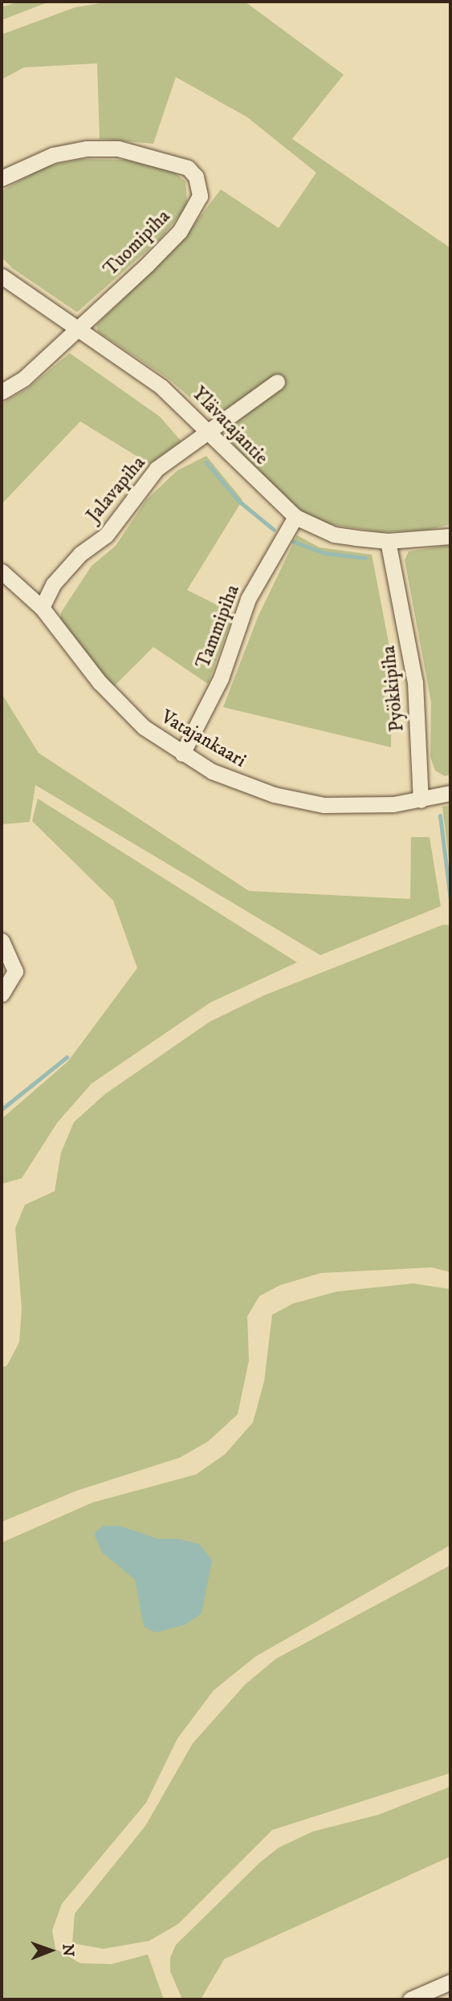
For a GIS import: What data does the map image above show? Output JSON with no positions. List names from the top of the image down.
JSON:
{
  "streets": {
    "street": [
      "Tuomipiha",
      "Ylävatajantie",
      "Jalavapiha",
      "Tammipiha",
      "Pyökkipiha",
      "Vatajankaari"
    ]
  },
  "crossings": [
    ["Tuomipiha", "Ylävatajantie"],
    ["Ylävatajantie", "Jalavapiha"],
    ["Ylävatajantie", "Tammipiha"],
    ["Ylävatajantie", "Pyökkipiha"],
    ["Jalavapiha", "Vatajankaari"],
    ["Tammipiha", "Vatajankaari"],
    ["Pyökkipiha", "Vatajankaari"]
  ],
  "north": "right"
}
